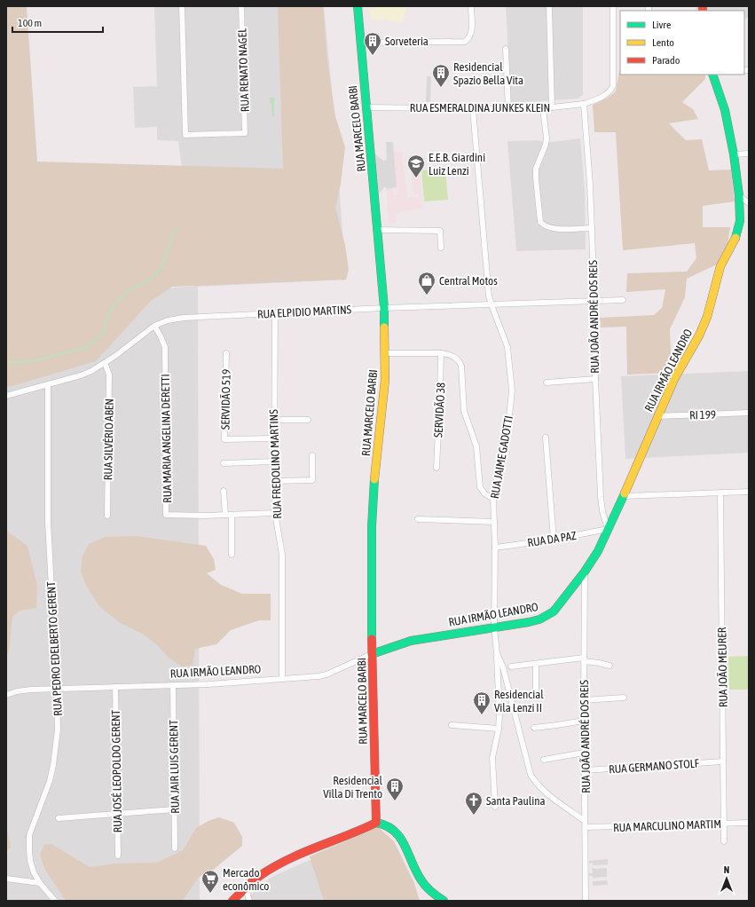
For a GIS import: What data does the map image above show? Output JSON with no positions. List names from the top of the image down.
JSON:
{
  "streets": {
    "street": [
      "RUA RENATO NAGEL",
      "RUA ESMERALDINA JUNKES KLEIN",
      "RUA MARCELO BARBI",
      "RUA ELPIDIO MARTINS",
      "RUA JOÃO ANDRÉ DOS REIS",
      "RUA IRMÃO LEANDRO",
      "SERVIDÃO 519",
      "SERVIDÃO 38",
      "RI 199",
      "RUA MARIA ANGELINA DERETTI",
      "RUA SILVÉRIO ABEN",
      "RUA JAIME GADOTTI",
      "RUA FREDOLINO MARTINS",
      "RUA DA PAZ",
      "RUA PEDRO EDELBERTO GERENT",
      "RUA JOÃO MEURER",
      "RUA GERMANO STOLF",
      "RUA JAIR LUIS GERENT",
      "RUA JOSÉ LEOPOLDO GERENT",
      "RUA MARCULINO MARTIM"
    ]
  },
  "crossings": [
    ["RUA ESMERALDINA JUNKES KLEIN", "RUA MARCELO BARBI"],
    ["RUA ESMERALDINA JUNKES KLEIN", "RUA JOÃO ANDRÉ DOS REIS"],
    ["RUA ESMERALDINA JUNKES KLEIN", "RUA JAIME GADOTTI"],
    ["RUA MARCELO BARBI", "RUA ELPIDIO MARTINS"],
    ["RUA MARCELO BARBI", "RUA IRMÃO LEANDRO"],
    ["RUA ELPIDIO MARTINS", "RUA JOÃO ANDRÉ DOS REIS"],
    ["RUA ELPIDIO MARTINS", "RUA MARIA ANGELINA DERETTI"],
    ["RUA ELPIDIO MARTINS", "RUA SILVÉRIO ABEN"],
    ["RUA ELPIDIO MARTINS", "RUA JAIME GADOTTI"],
    ["RUA ELPIDIO MARTINS", "RUA FREDOLINO MARTINS"],
    ["RUA ELPIDIO MARTINS", "RUA PEDRO EDELBERTO GERENT"],
    ["RUA JOÃO ANDRÉ DOS REIS", "RUA IRMÃO LEANDRO"],
    ["RUA JOÃO ANDRÉ DOS REIS", "RUA JAIME GADOTTI"],
    ["RUA JOÃO ANDRÉ DOS REIS", "RUA DA PAZ"],
    ["RUA JOÃO ANDRÉ DOS REIS", "RUA GERMANO STOLF"],
    ["RUA JOÃO ANDRÉ DOS REIS", "RUA MARCULINO MARTIM"],
    ["RUA IRMÃO LEANDRO", "RI 199"],
    ["RUA IRMÃO LEANDRO", "RUA JAIME GADOTTI"],
    ["RUA IRMÃO LEANDRO", "RUA FREDOLINO MARTINS"],
    ["RUA IRMÃO LEANDRO", "RUA DA PAZ"],
    ["RUA IRMÃO LEANDRO", "RUA PEDRO EDELBERTO GERENT"],
    ["RUA IRMÃO LEANDRO", "RUA JAIR LUIS GERENT"],
    ["RUA IRMÃO LEANDRO", "RUA JOSÉ LEOPOLDO GERENT"],
    ["SERVIDÃO 519", "RUA FREDOLINO MARTINS"],
    ["RUA JAIME GADOTTI", "RUA DA PAZ"],
    ["RUA JOÃO MEURER", "RUA GERMANO STOLF"],
    ["RUA JOÃO MEURER", "RUA MARCULINO MARTIM"]
  ],
  "places": {
    "building": [
      "Sorveteria",
      "Residencial Spazio Bella Vita",
      "Residencial Vila Lenzi II",
      "Residencial Villa Di Trento"
    ],
    "school or university": ["E.E.B. Giardini Luiz Lenzi"],
    "shop": ["Central Motos"],
    "church": ["Santa Paulina"],
    "supermarket": ["Mercado econômico"]
  },
  "legend": ["Livre", "Lento", "Parado"],
  "scale_bar": "100 m",
  "north": "top"
}
